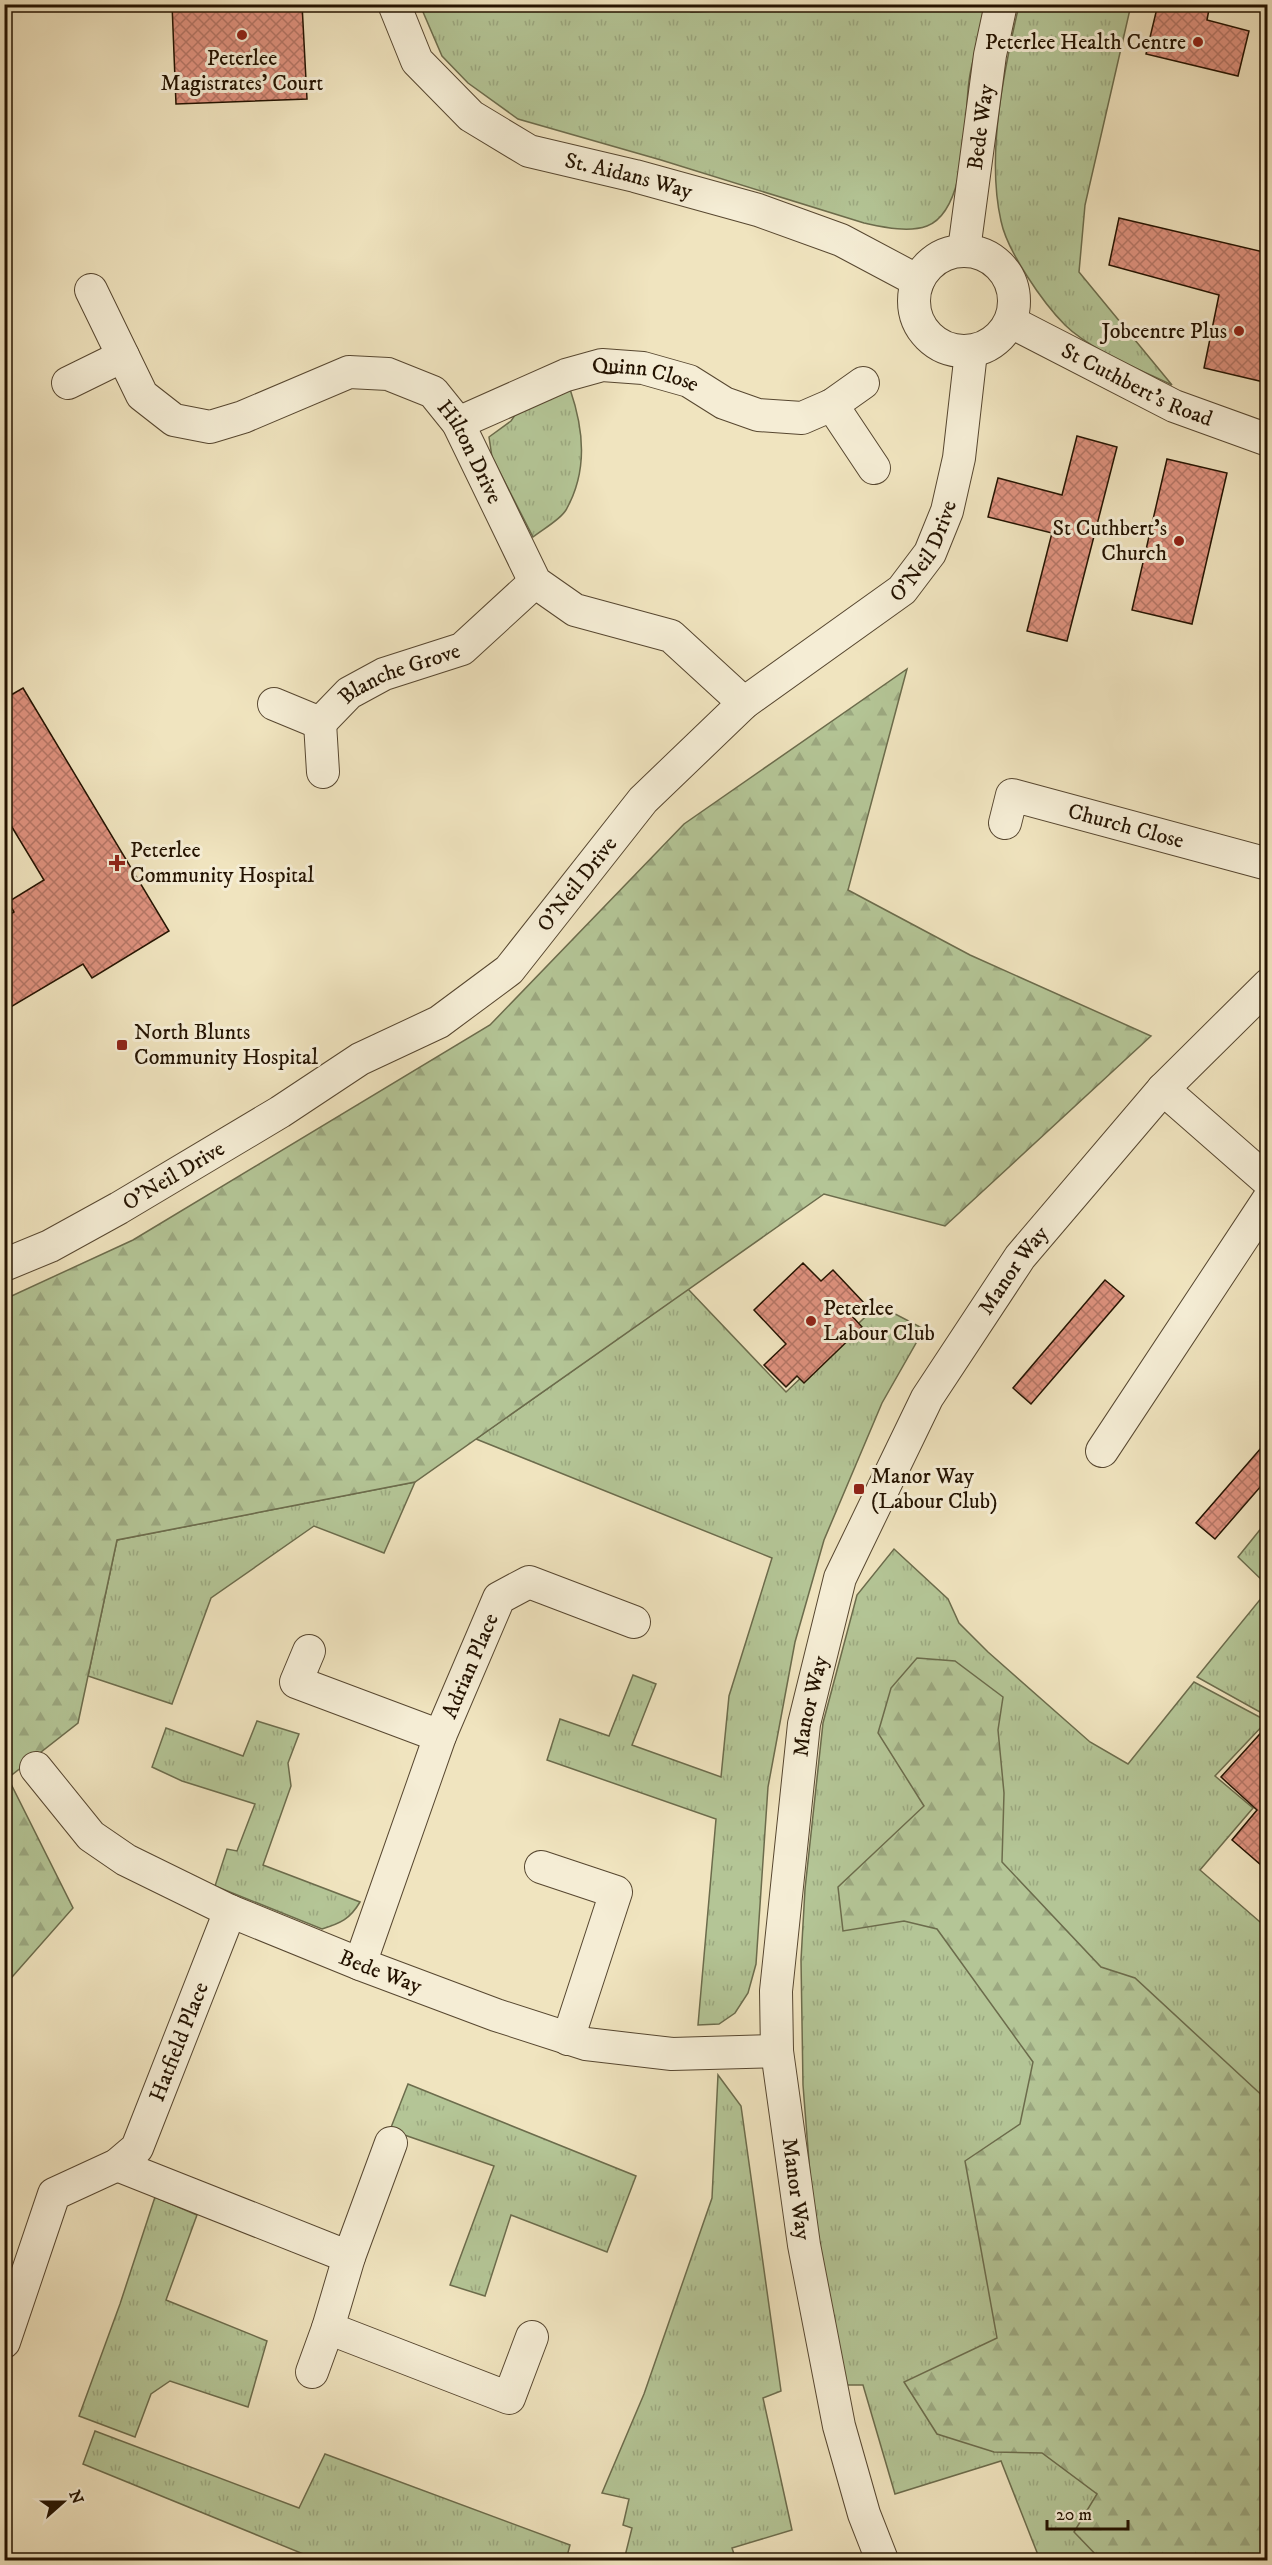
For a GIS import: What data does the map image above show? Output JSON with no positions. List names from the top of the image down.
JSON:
{
  "streets": {
    "street": [
      "Bede Way",
      "St. Aidans Way",
      "Quinn Close",
      "St Cuthbert's Road",
      "Hilton Drive",
      "O'Neil Drive",
      "Blanche Grove",
      "Church Close",
      "Manor Way",
      "Adrian Place",
      "Hatfield Place"
    ]
  },
  "crossings": [
    ["Bede Way", "St. Aidans Way"],
    ["Bede Way", "St Cuthbert's Road"],
    ["Bede Way", "O'Neil Drive"],
    ["Bede Way", "Manor Way"],
    ["Bede Way", "Adrian Place"],
    ["Bede Way", "Hatfield Place"],
    ["St. Aidans Way", "St Cuthbert's Road"],
    ["St. Aidans Way", "O'Neil Drive"],
    ["Quinn Close", "Hilton Drive"],
    ["St Cuthbert's Road", "O'Neil Drive"],
    ["Hilton Drive", "O'Neil Drive"],
    ["Hilton Drive", "Blanche Grove"]
  ],
  "places": {
    "other": [
      "Peterlee Magistrates' Court",
      "Peterlee Health Centre",
      "Jobcentre Plus",
      "St Cuthbert's Church",
      "Peterlee Labour Club"
    ],
    "health": ["Peterlee Community Hospital"],
    "transit": ["North Blunts Community Hospital", "Manor Way (Labour Club)"]
  },
  "scale_bar": "20 m",
  "north": "right"
}
